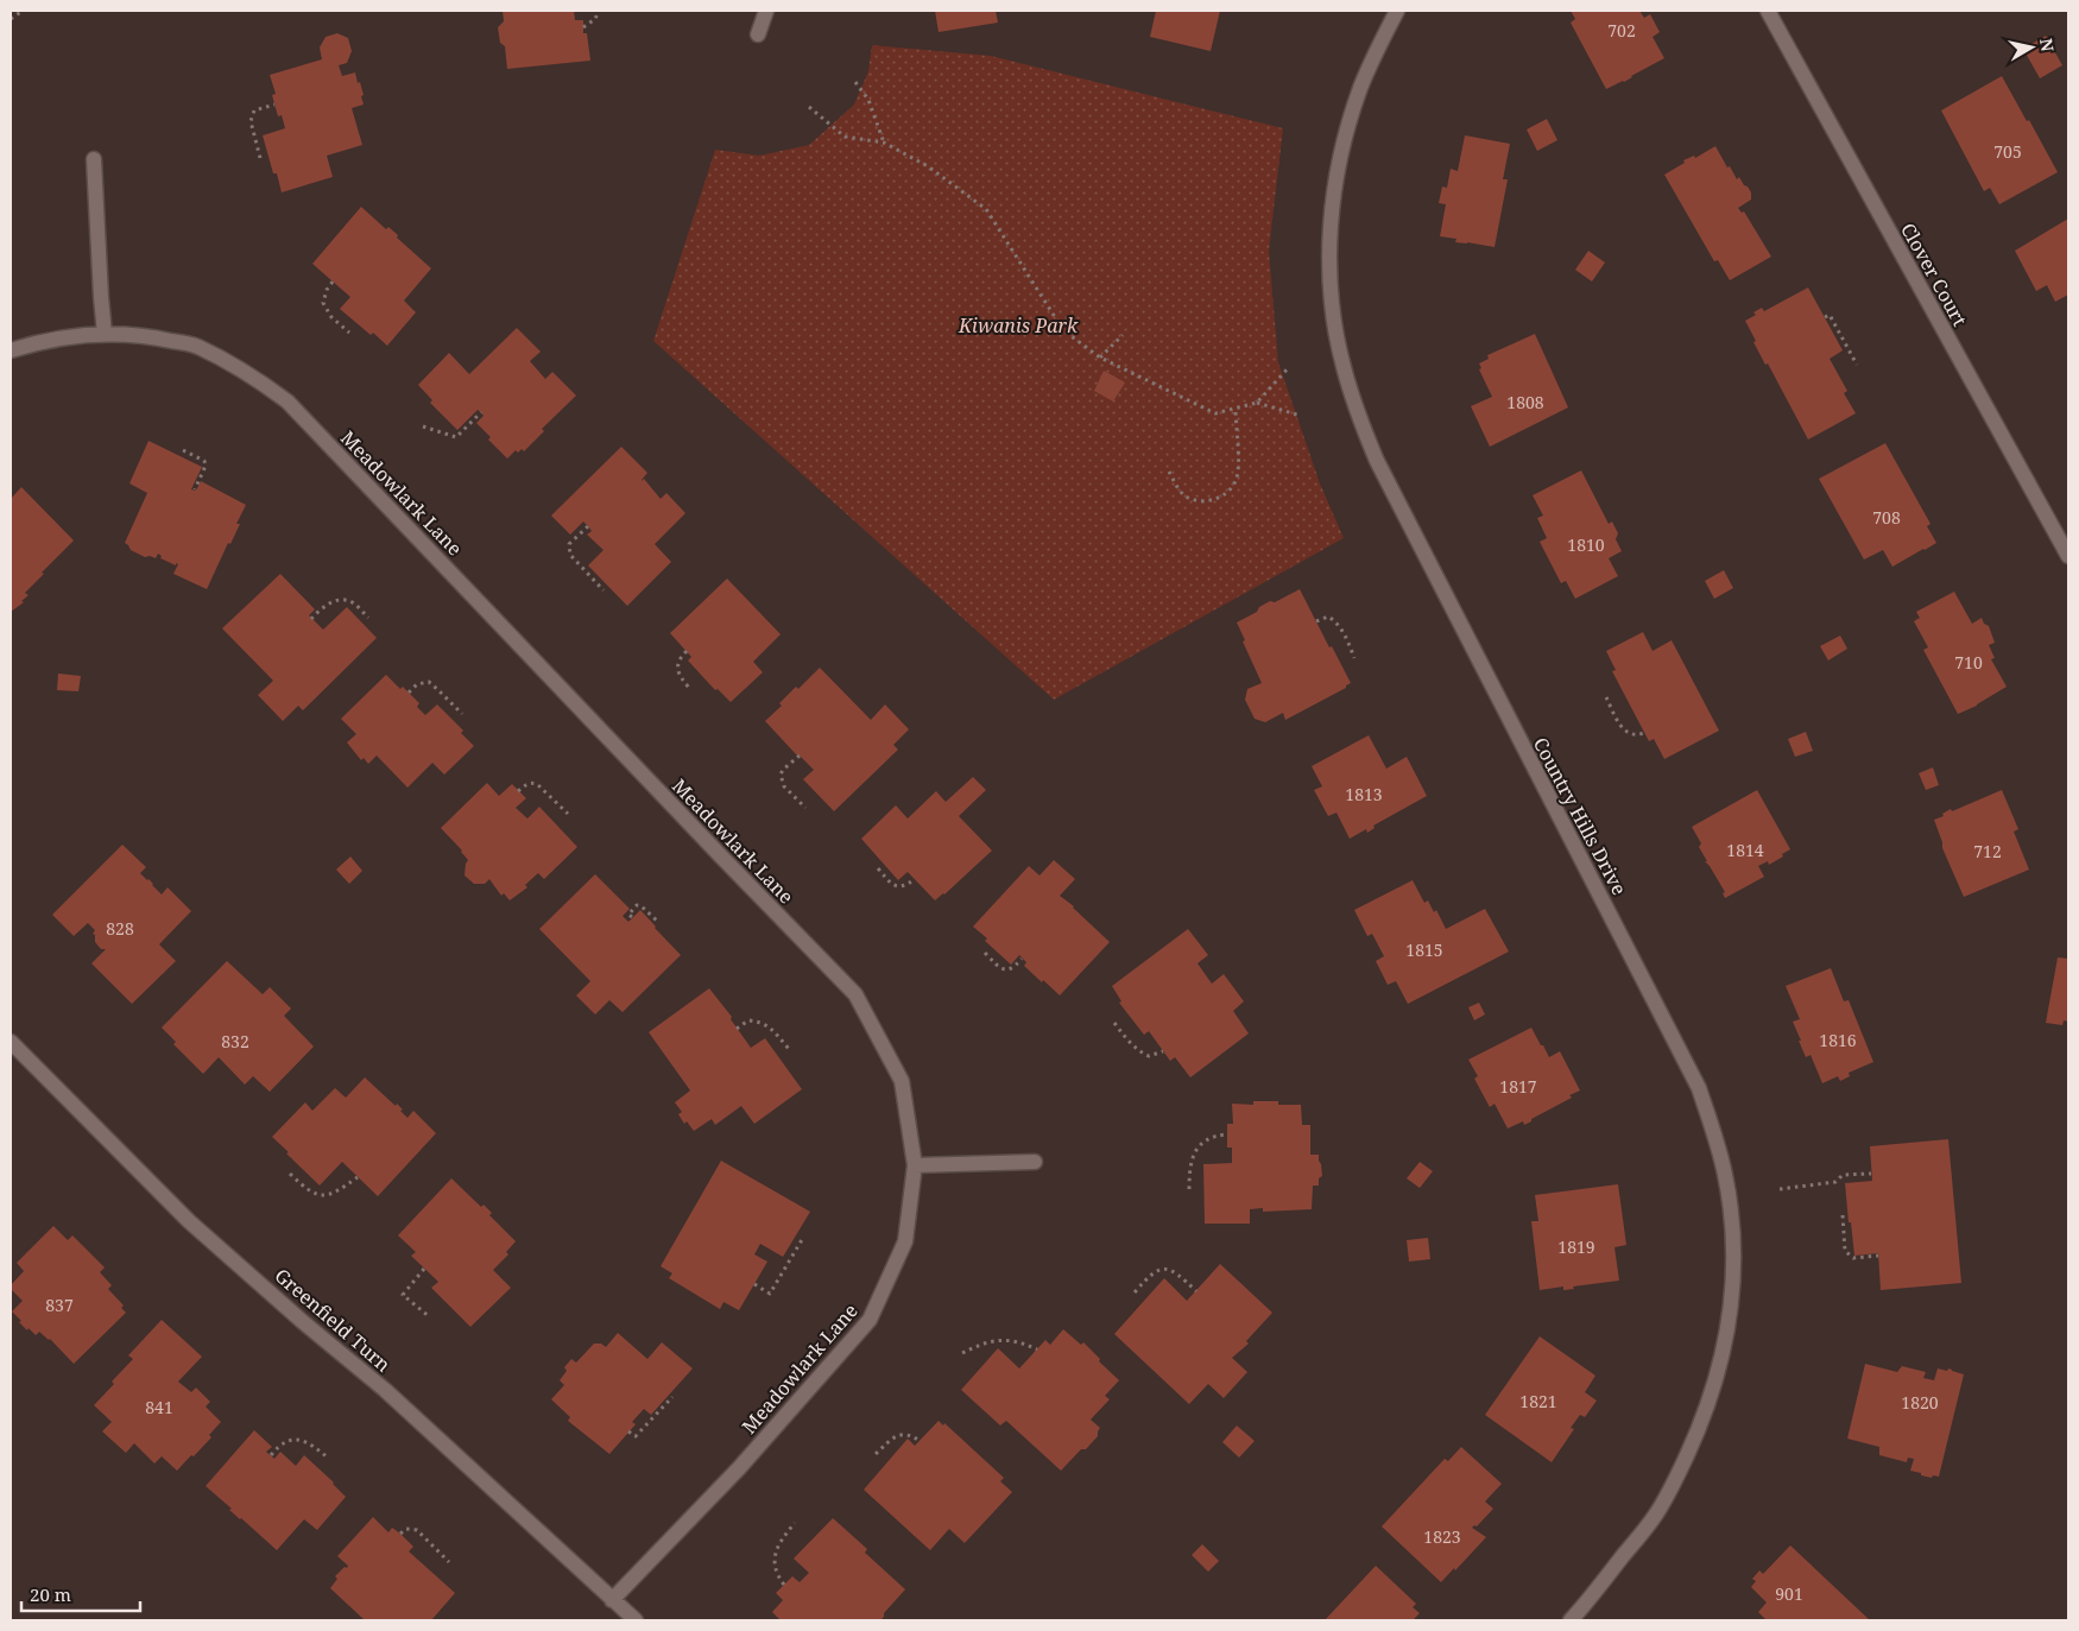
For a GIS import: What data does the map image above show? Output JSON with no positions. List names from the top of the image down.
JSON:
{
  "streets": {
    "street": [
      "Clover Court",
      "Meadowlark Lane",
      "Country Hills Drive",
      "Greenfield Turn"
    ]
  },
  "crossings": [
    ["Meadowlark Lane", "Greenfield Turn"]
  ],
  "parks": ["Kiwanis Park"],
  "house_numbers": [
    "702",
    "705",
    "1808",
    "708",
    "1810",
    "710",
    "1813",
    "1814",
    "712",
    "828",
    "1815",
    "1816",
    "832",
    "1817",
    "1819",
    "837",
    "1821",
    "1820",
    "841",
    "1823",
    "901"
  ],
  "scale_bar": "20 m",
  "north": "right"
}
